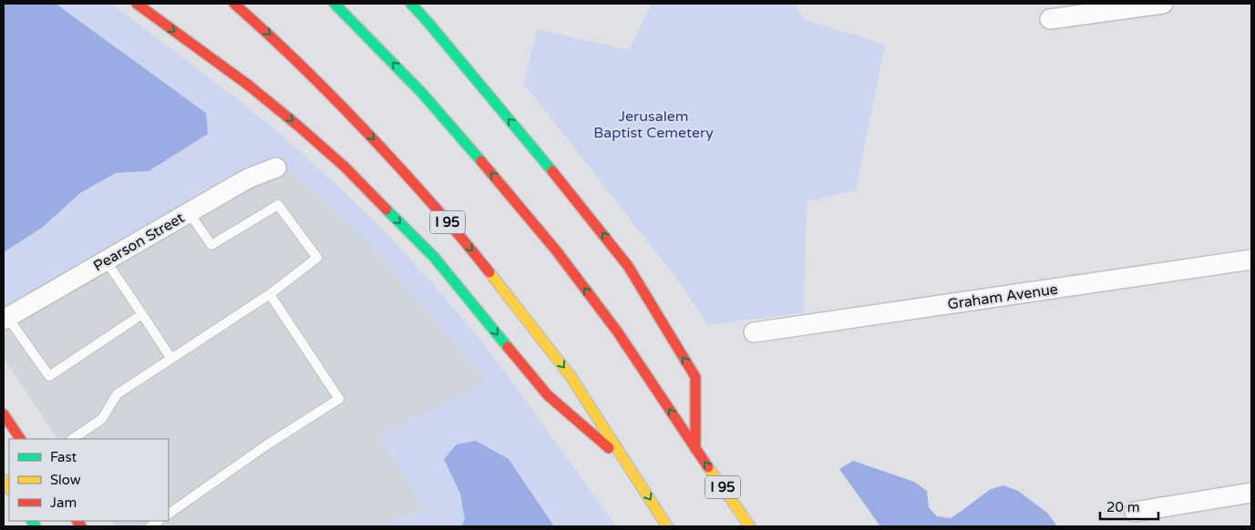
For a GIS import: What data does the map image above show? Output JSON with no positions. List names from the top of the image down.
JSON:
{
  "streets": {
    "main road": ["I 95"],
    "street": ["Pearson Street", "Graham Avenue"]
  },
  "parks": ["Jerusalem Baptist Cemetery"],
  "legend": ["Fast", "Slow", "Jam"],
  "scale_bar": "20 m"
}
